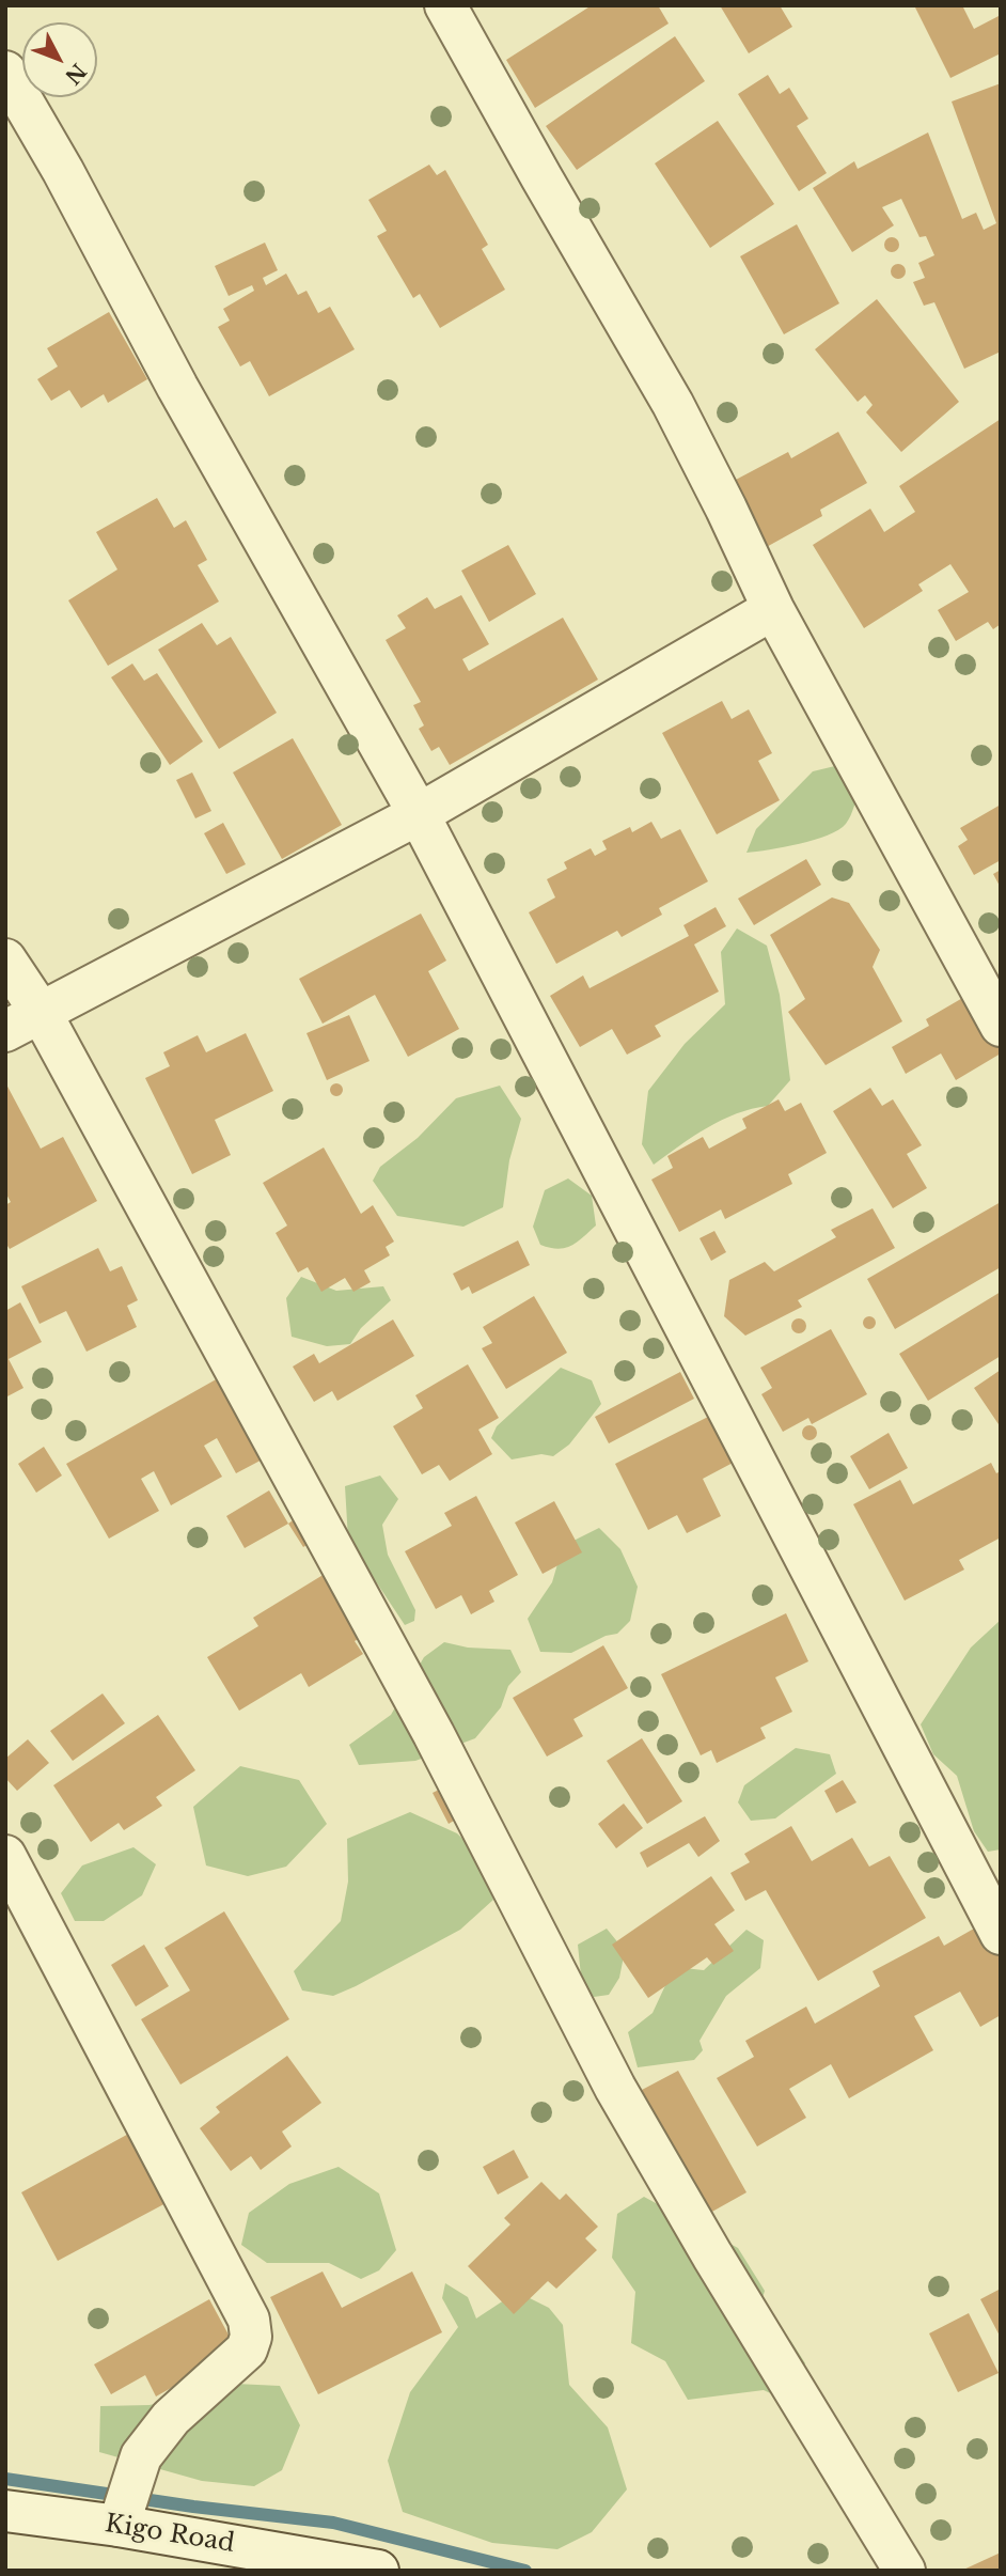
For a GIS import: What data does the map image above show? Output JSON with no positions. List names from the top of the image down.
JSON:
{
  "streets": {
    "street": ["Kigo Road"]
  },
  "north": "bottom right"
}
